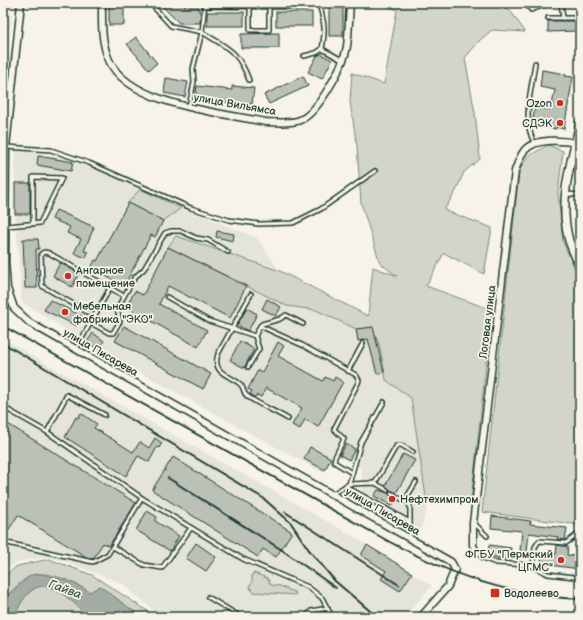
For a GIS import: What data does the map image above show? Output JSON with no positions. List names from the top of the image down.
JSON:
{
  "streets": {
    "street": ["улица Вильямса", "Логовая улица", "улица Писарева"]
  },
  "water": ["Гайва"],
  "places": {
    "other": [
      "Ozon",
      "СДЭК",
      "Ангарное помещение",
      "Мебельная фабрика \"ЭКО\"",
      "Нефтехимпром",
      "ФГБУ \"Пермский ЦГМС\""
    ],
    "transit": ["Водолеево"]
  }
}
